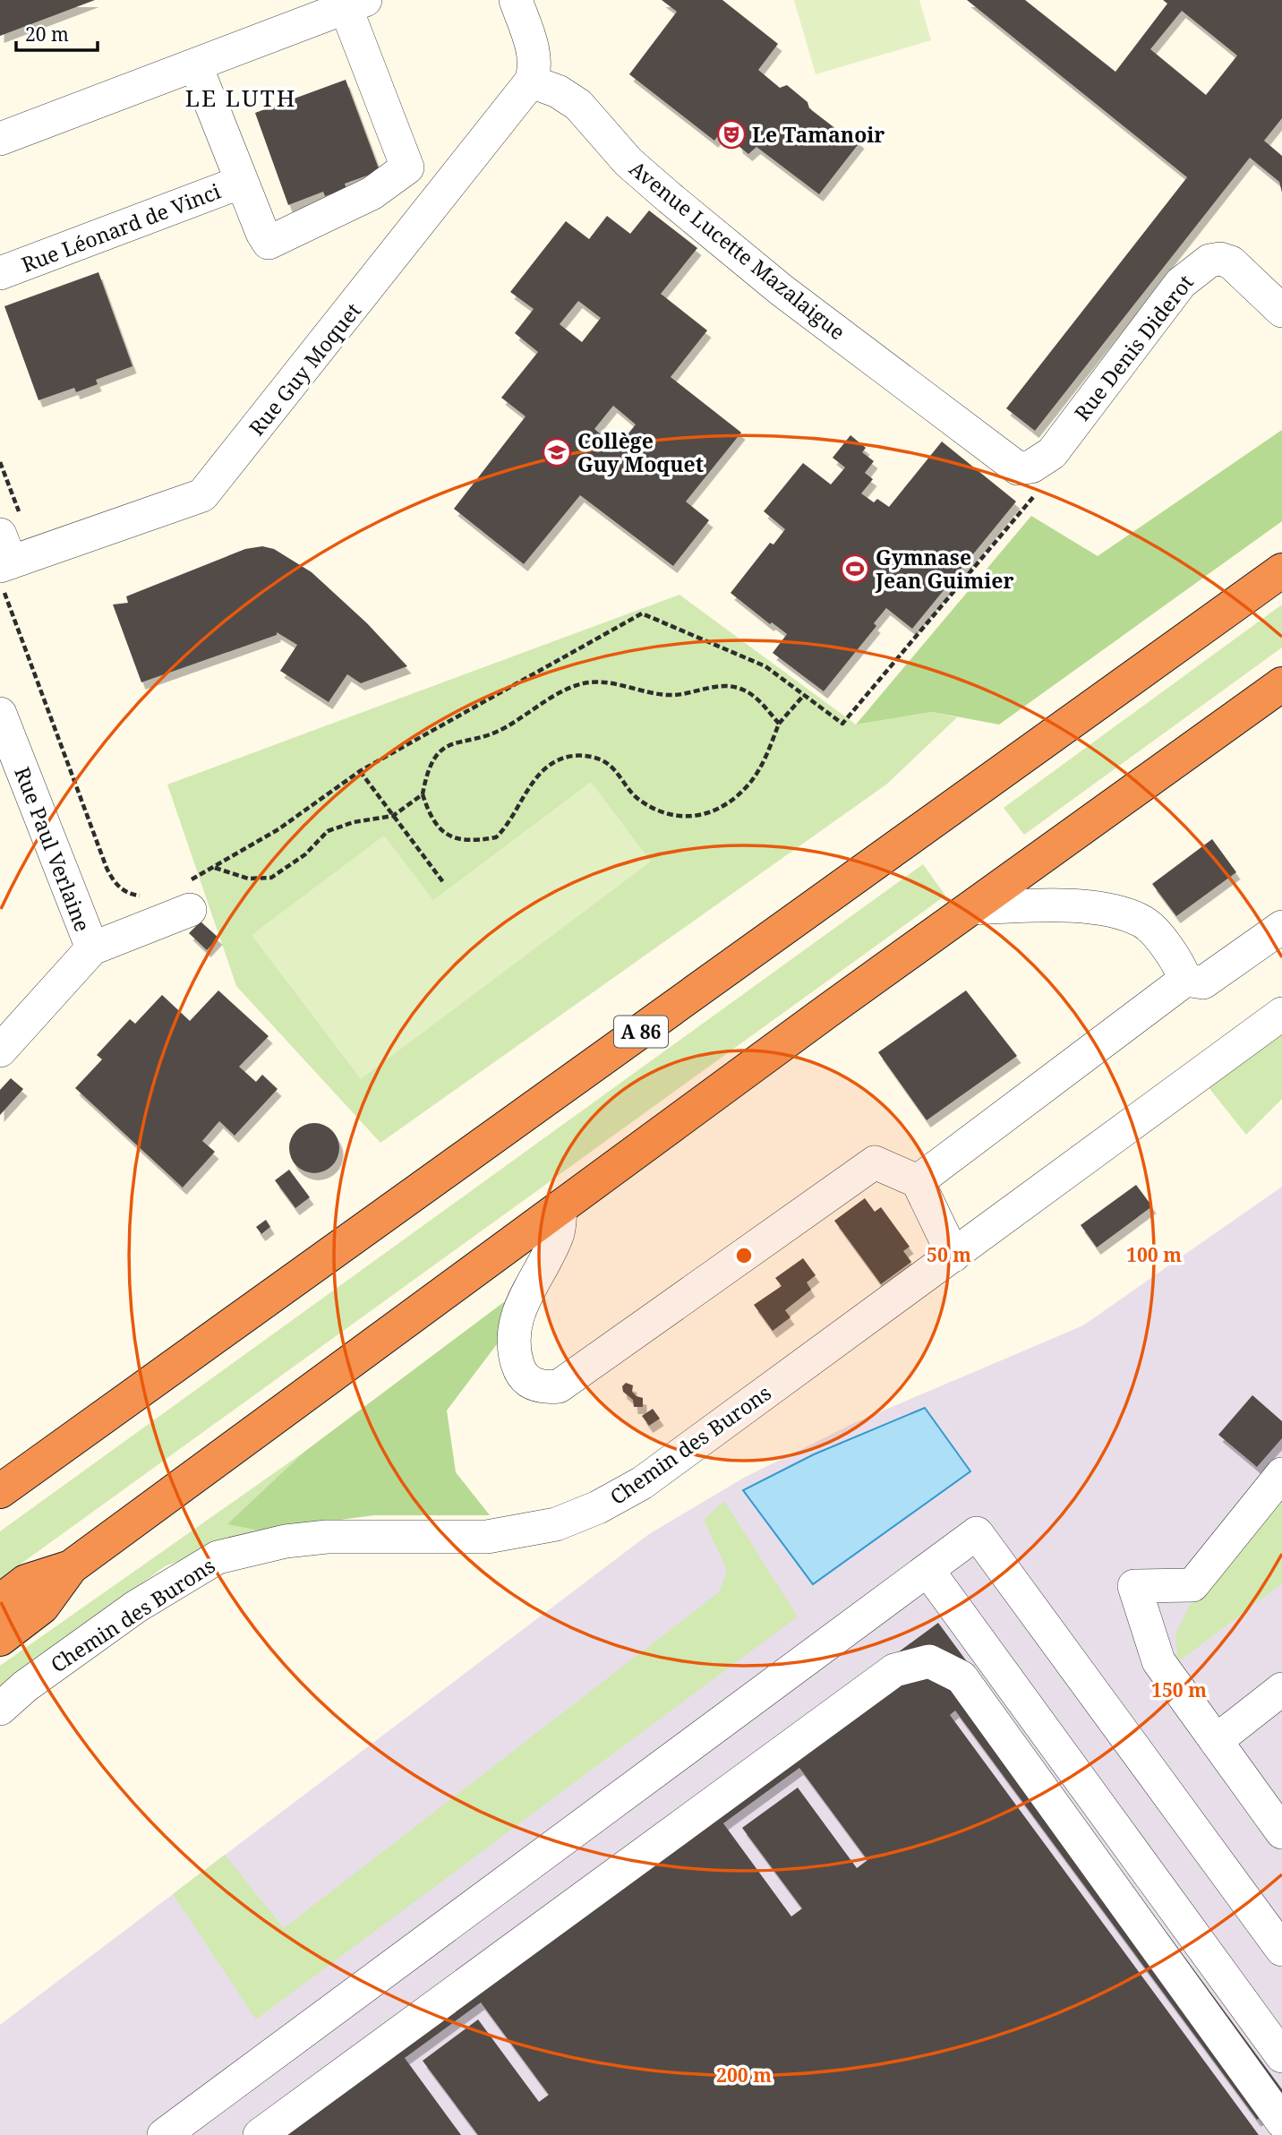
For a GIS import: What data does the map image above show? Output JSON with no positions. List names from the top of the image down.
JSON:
{
  "streets": {
    "highway": ["A 86"],
    "street": [
      "Rue Léonard de Vinci",
      "Avenue Lucette Mazalaigue",
      "Rue Denis Diderot",
      "Rue Guy Moquet",
      "Rue Paul Verlaine",
      "Chemin des Burons"
    ]
  },
  "crossings": [
    ["Avenue Lucette Mazalaigue", "Rue Denis Diderot"],
    ["Avenue Lucette Mazalaigue", "Rue Guy Moquet"]
  ],
  "districts": ["LE LUTH"],
  "places": {
    "theatre": ["Le Tamanoir"],
    "school or university": ["Collège Guy Moquet"],
    "sports": ["Gymnase Jean Guimier"]
  },
  "scale_bar": "20 m",
  "rings": [
    "50 m",
    "100 m",
    "150 m",
    "200 m"
  ]
}
